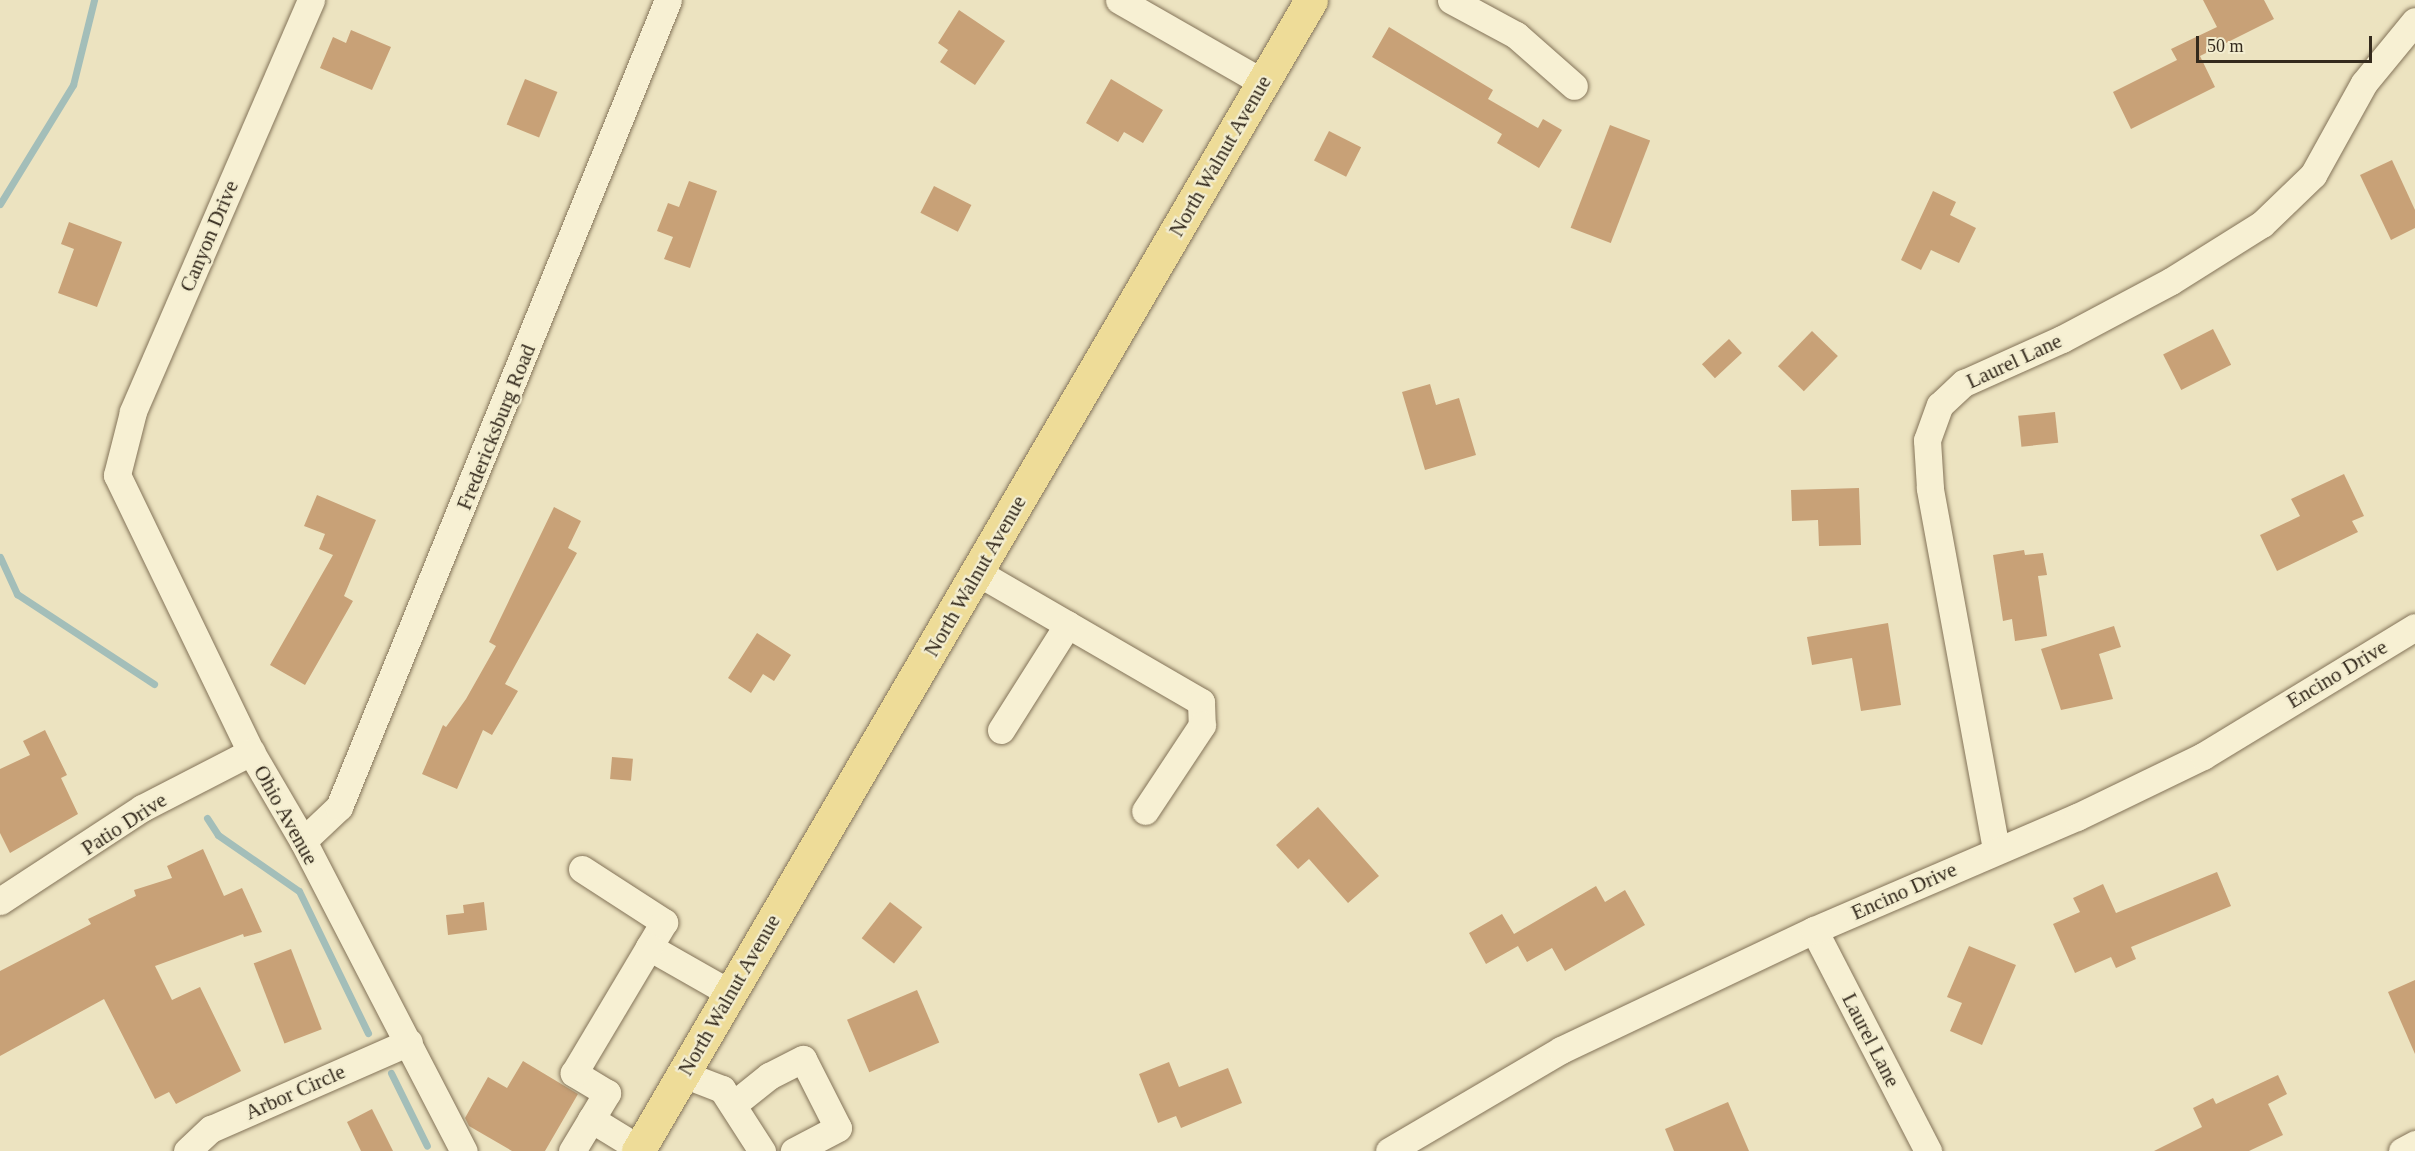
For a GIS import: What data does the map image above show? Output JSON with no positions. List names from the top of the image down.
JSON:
{
  "streets": {
    "main road": ["North Walnut Avenue"],
    "street": [
      "Canyon Drive",
      "Laurel Lane",
      "Fredericksburg Road",
      "Encino Drive",
      "Ohio Avenue",
      "Patio Drive",
      "Arbor Circle"
    ]
  },
  "crossings": [
    ["Canyon Drive", "Ohio Avenue"],
    ["Laurel Lane", "Encino Drive"],
    ["Fredericksburg Road", "Ohio Avenue"],
    ["Ohio Avenue", "Patio Drive"],
    ["Ohio Avenue", "Arbor Circle"]
  ],
  "scale_bar": "50 m"
}
